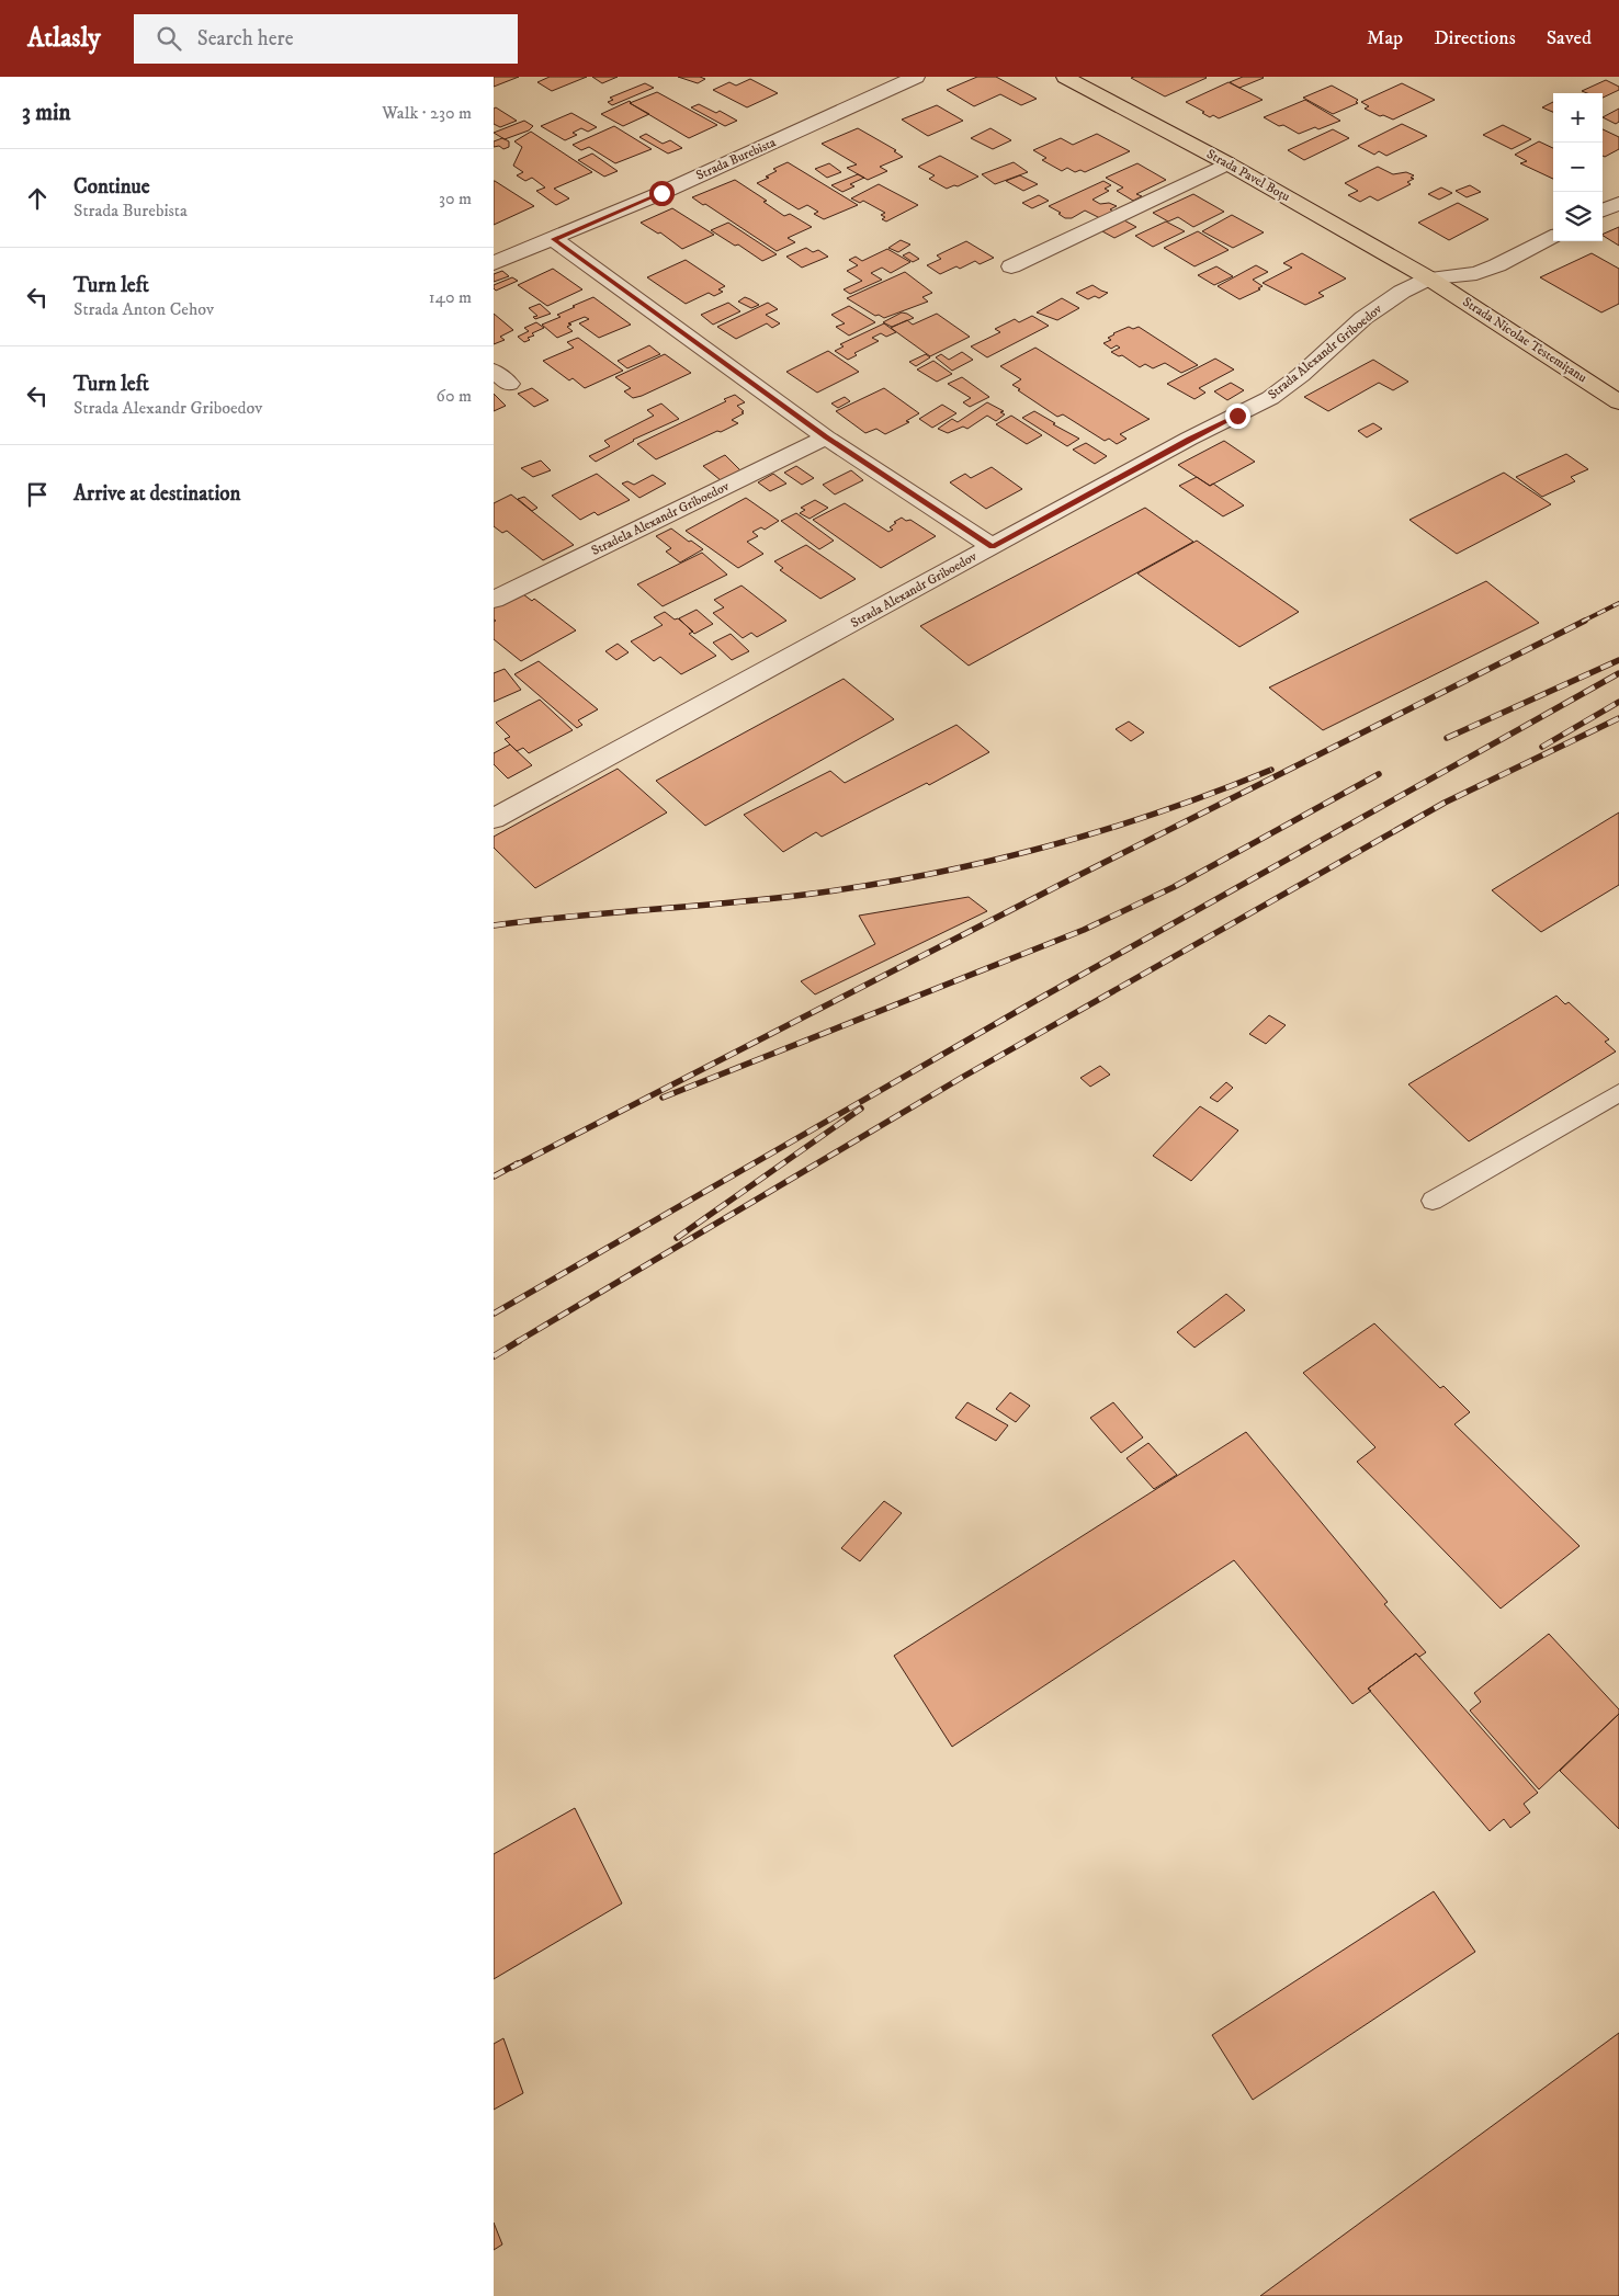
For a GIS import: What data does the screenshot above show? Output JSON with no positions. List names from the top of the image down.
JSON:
{
  "streets": {
    "main road": ["Strada Pavel Boțu", "Strada Nicolae Testemițanu"],
    "street": ["Strada Burebista", "Strada Alexandr Griboedov", "Stradela Alexandr Griboedov"]
  },
  "crossings": [
    ["Strada Pavel Boțu", "Strada Nicolae Testemițanu"],
    ["Strada Pavel Boțu", "Strada Alexandr Griboedov"],
    ["Strada Nicolae Testemițanu", "Strada Alexandr Griboedov"]
  ],
  "page": {
    "header": "Atlasly",
    "search": "Search here",
    "nav": ["Map", "Directions", "Saved"],
    "heading": ["3 min", "Walk · 230 m"],
    "map_buttons": ["+", "−"],
    "list": [
      ["Continue", "Strada Burebista", "30 m"],
      ["Turn left", "Strada Anton Cehov", "140 m"],
      ["Turn left", "Strada Alexandr Griboedov", "60 m"],
      "Arrive at destination"
    ]
  }
}
